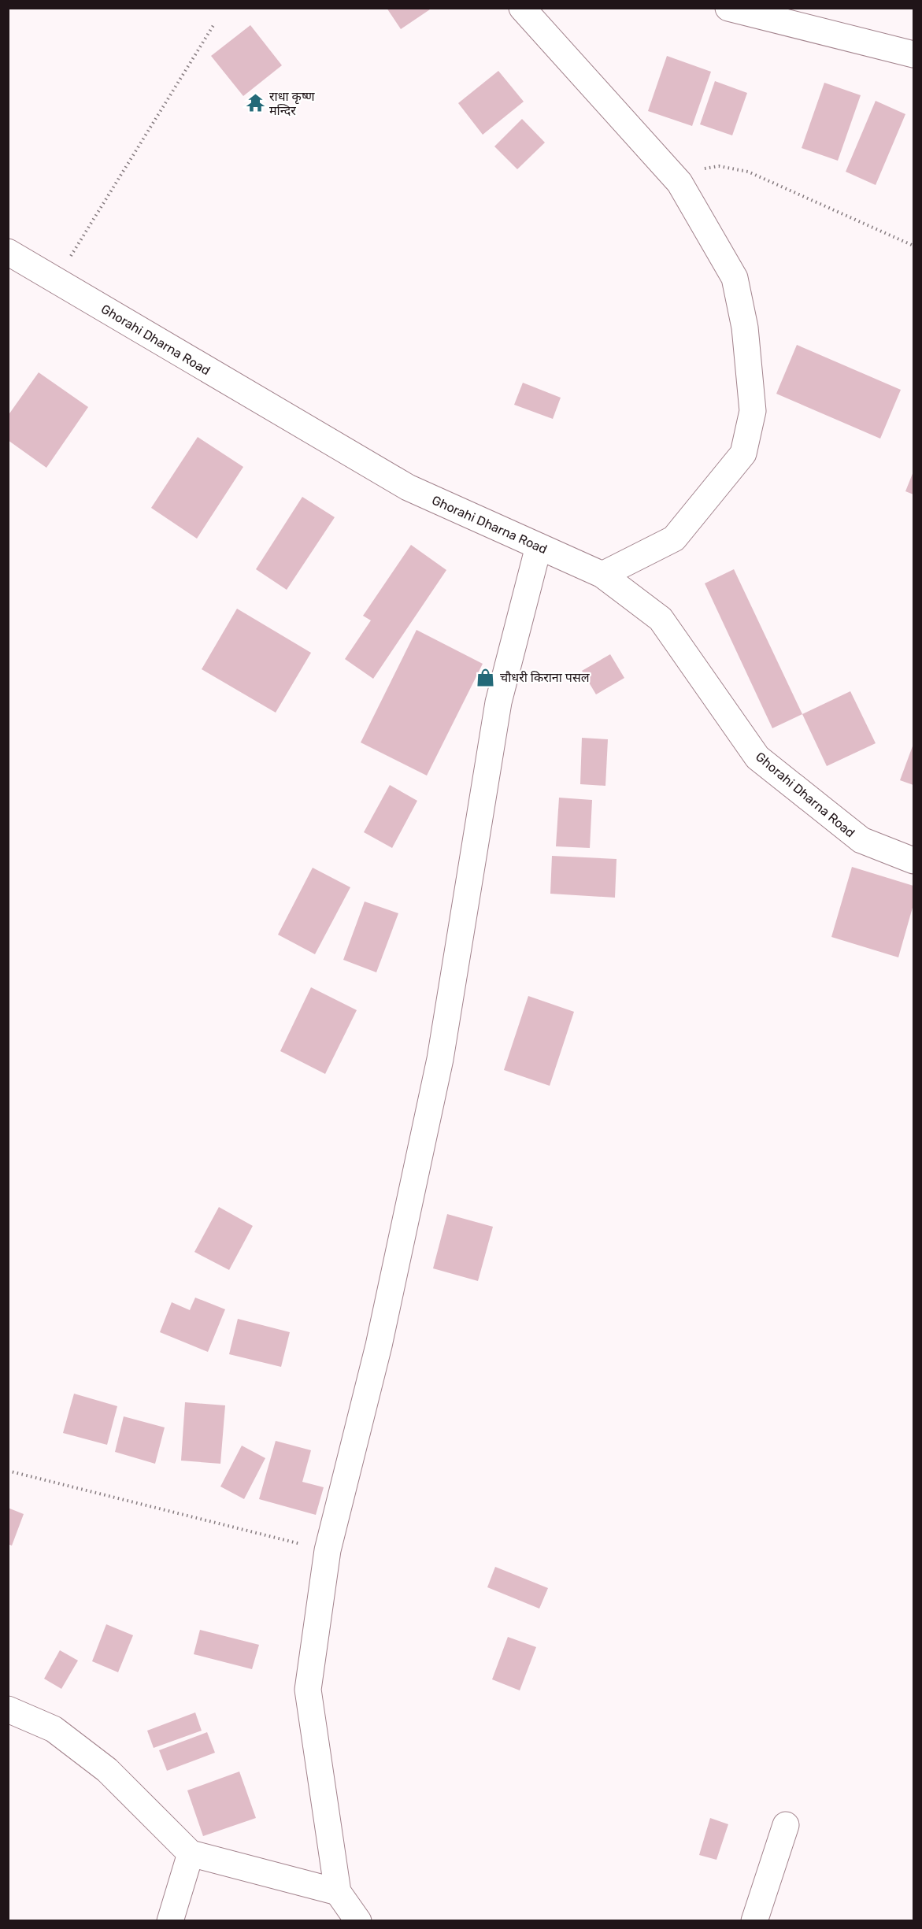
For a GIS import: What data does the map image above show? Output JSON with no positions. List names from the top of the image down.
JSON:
{
  "streets": {
    "street": ["Ghorahi Dharna Road"]
  },
  "places": {
    "temple": ["राधा कृष्ण मन्दिर"],
    "shop": ["चौधरी किराना पसल"]
  }
}
